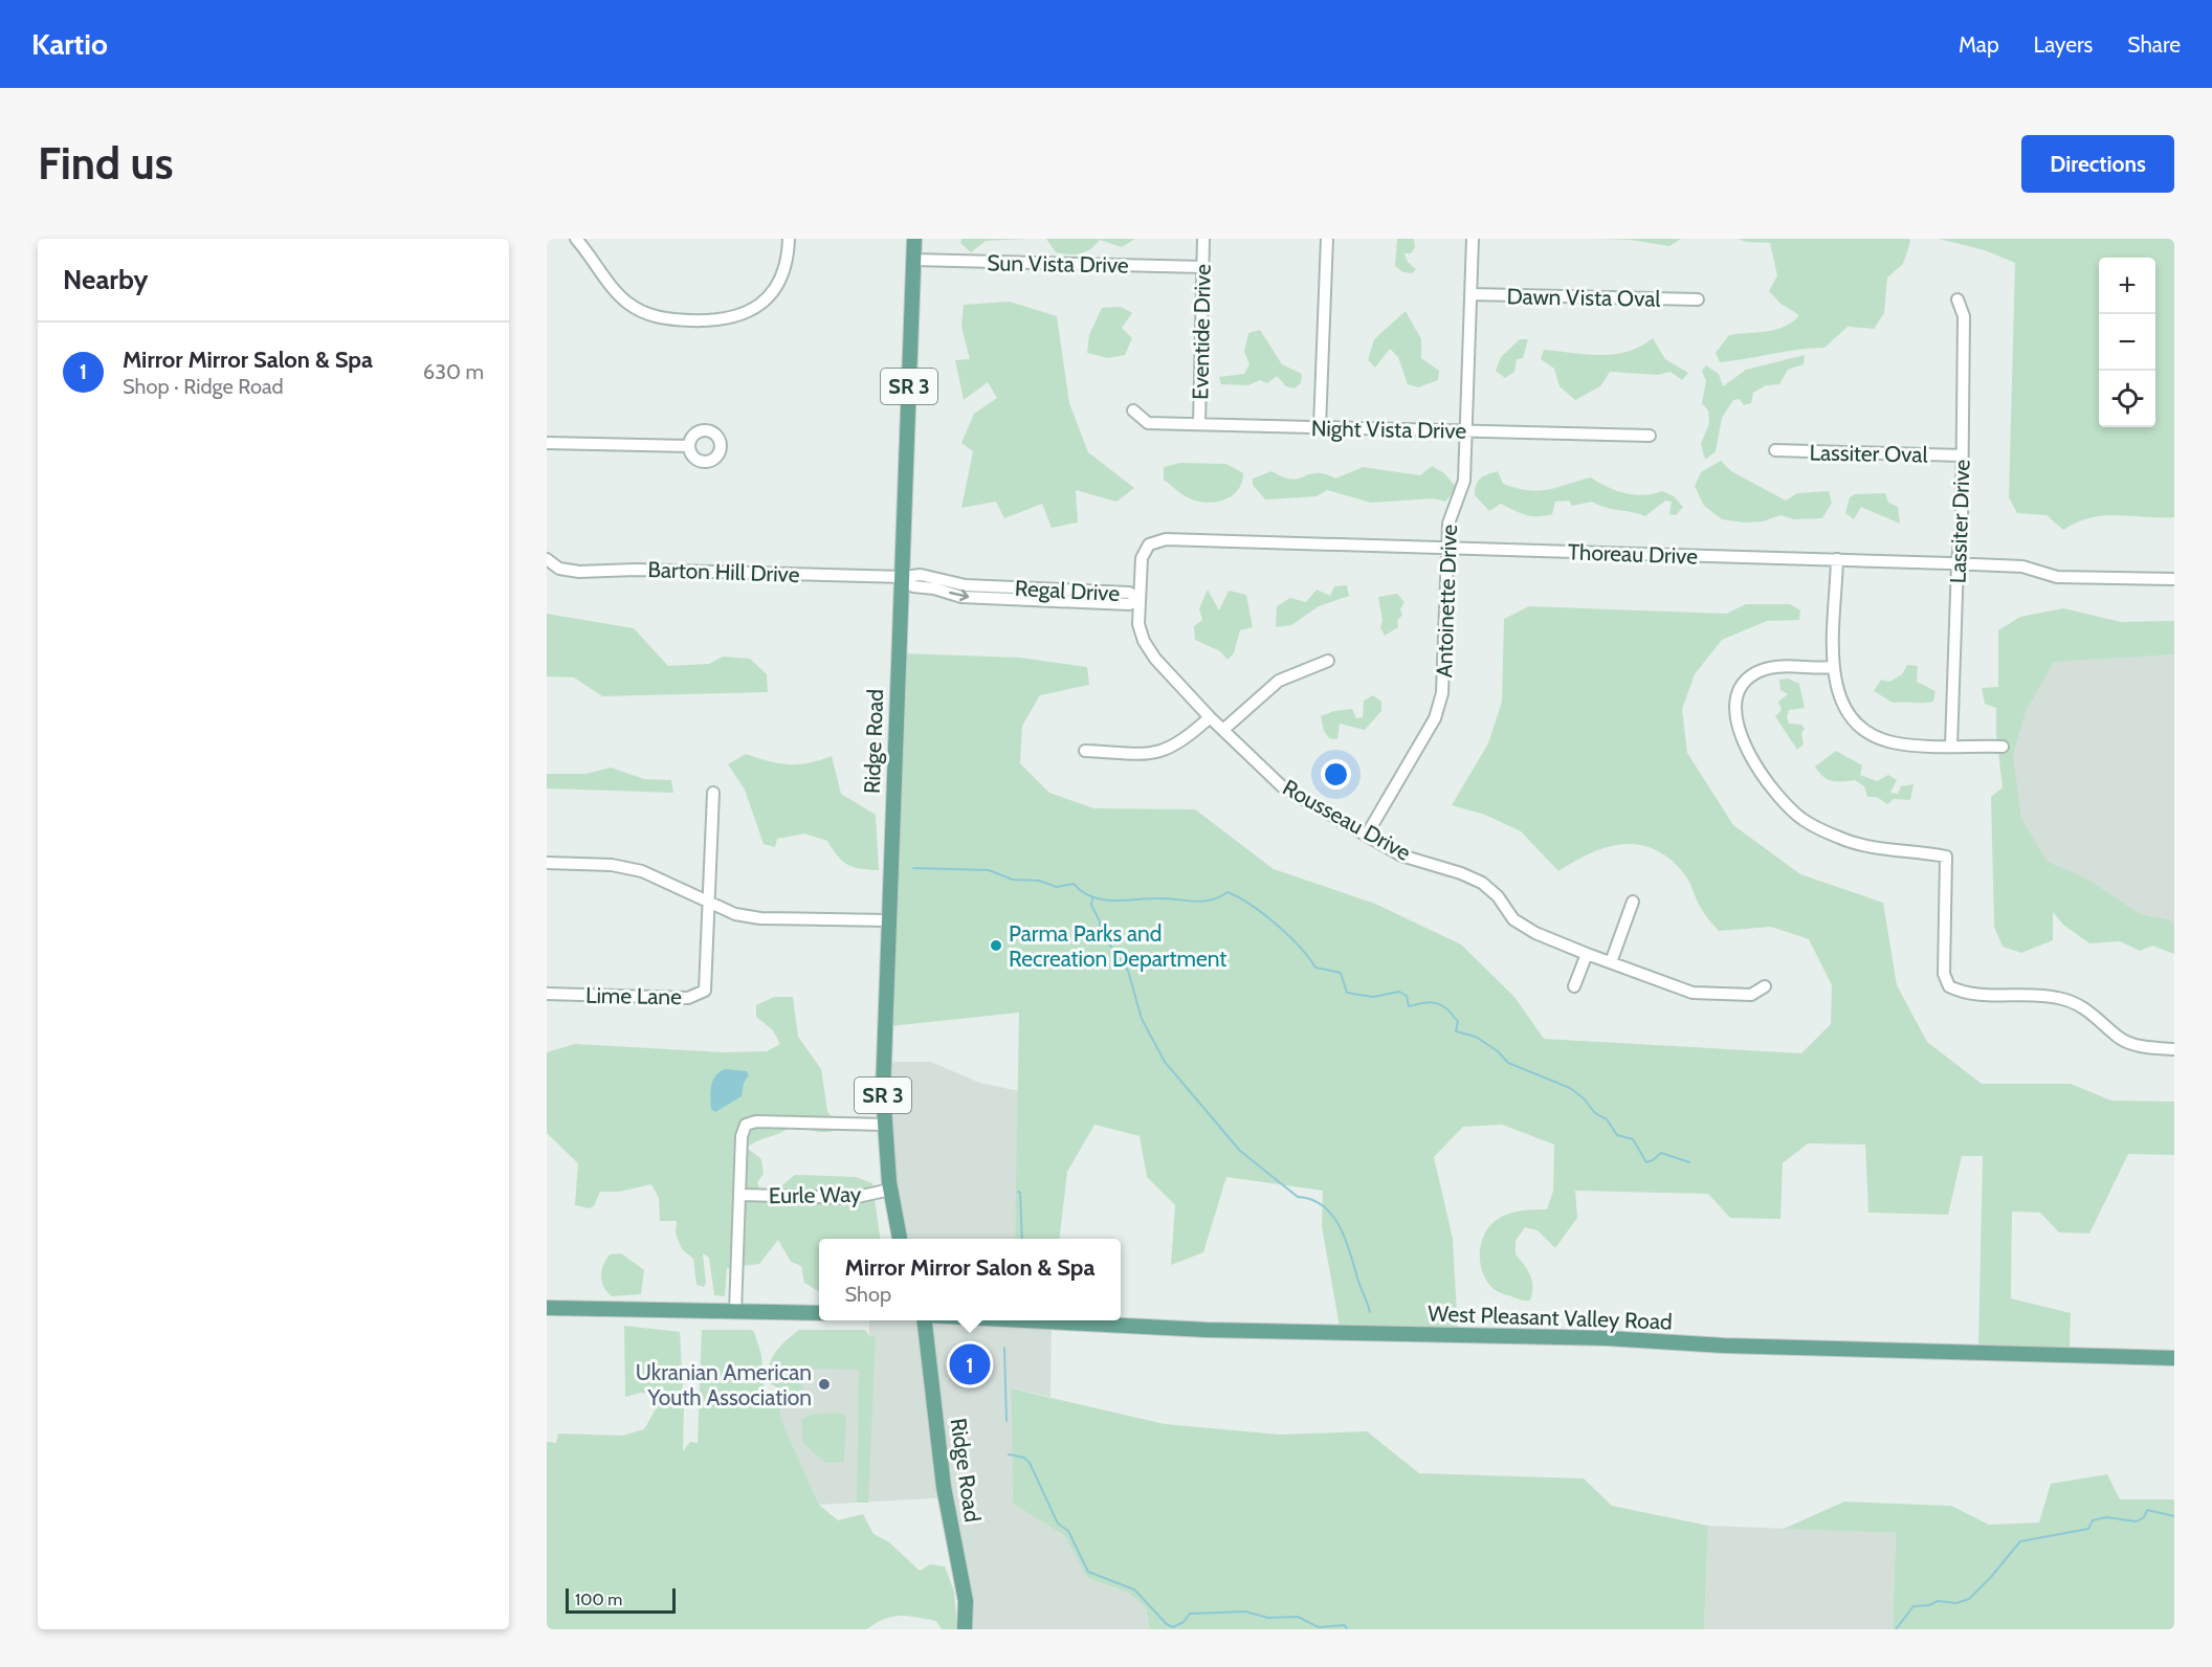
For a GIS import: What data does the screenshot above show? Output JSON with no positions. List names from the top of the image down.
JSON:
{
  "streets": {
    "main road": ["SR 3", "Ridge Road", "West Pleasant Valley Road"],
    "street": [
      "Sun Vista Drive",
      "Dawn Vista Oval",
      "Eventide Drive",
      "Night Vista Drive",
      "Lassiter Oval",
      "Lassiter Drive",
      "Thoreau Drive",
      "Barton Hill Drive",
      "Regal Drive",
      "Antoinette Drive",
      "Rousseau Drive",
      "Lime Lane",
      "Eurle Way"
    ]
  },
  "crossings": [
    ["Sun Vista Drive", "Eventide Drive"],
    ["Sun Vista Drive", "Ridge Road"],
    ["Dawn Vista Oval", "Antoinette Drive"],
    ["Eventide Drive", "Night Vista Drive"],
    ["Night Vista Drive", "Antoinette Drive"],
    ["Lassiter Oval", "Lassiter Drive"],
    ["Lassiter Drive", "Thoreau Drive"],
    ["Thoreau Drive", "Regal Drive"],
    ["Thoreau Drive", "Antoinette Drive"],
    ["Thoreau Drive", "Rousseau Drive"],
    ["Barton Hill Drive", "Regal Drive"],
    ["Barton Hill Drive", "Ridge Road"],
    ["Regal Drive", "Ridge Road"],
    ["Regal Drive", "Rousseau Drive"],
    ["Antoinette Drive", "Rousseau Drive"],
    ["Ridge Road", "Eurle Way"]
  ],
  "places": ["Parma Parks and Recreation Department", "Ukranian American Youth Association"],
  "scale_bar": "100 m",
  "page": {
    "header": "Kartio",
    "nav": ["Map", "Layers", "Share"],
    "buttons": "Directions",
    "title": "Find us",
    "heading": "Nearby",
    "map_buttons": ["+", "−"],
    "list": [
      {
        "mark": "1",
        "name": "Mirror Mirror Salon & Spa",
        "note": "Shop · Ridge Road",
        "value": "630 m"
      }
    ],
    "popup": ["Mirror Mirror Salon & Spa", "Shop"],
    "pins": "1",
    "scale": "100 m"
  }
}
